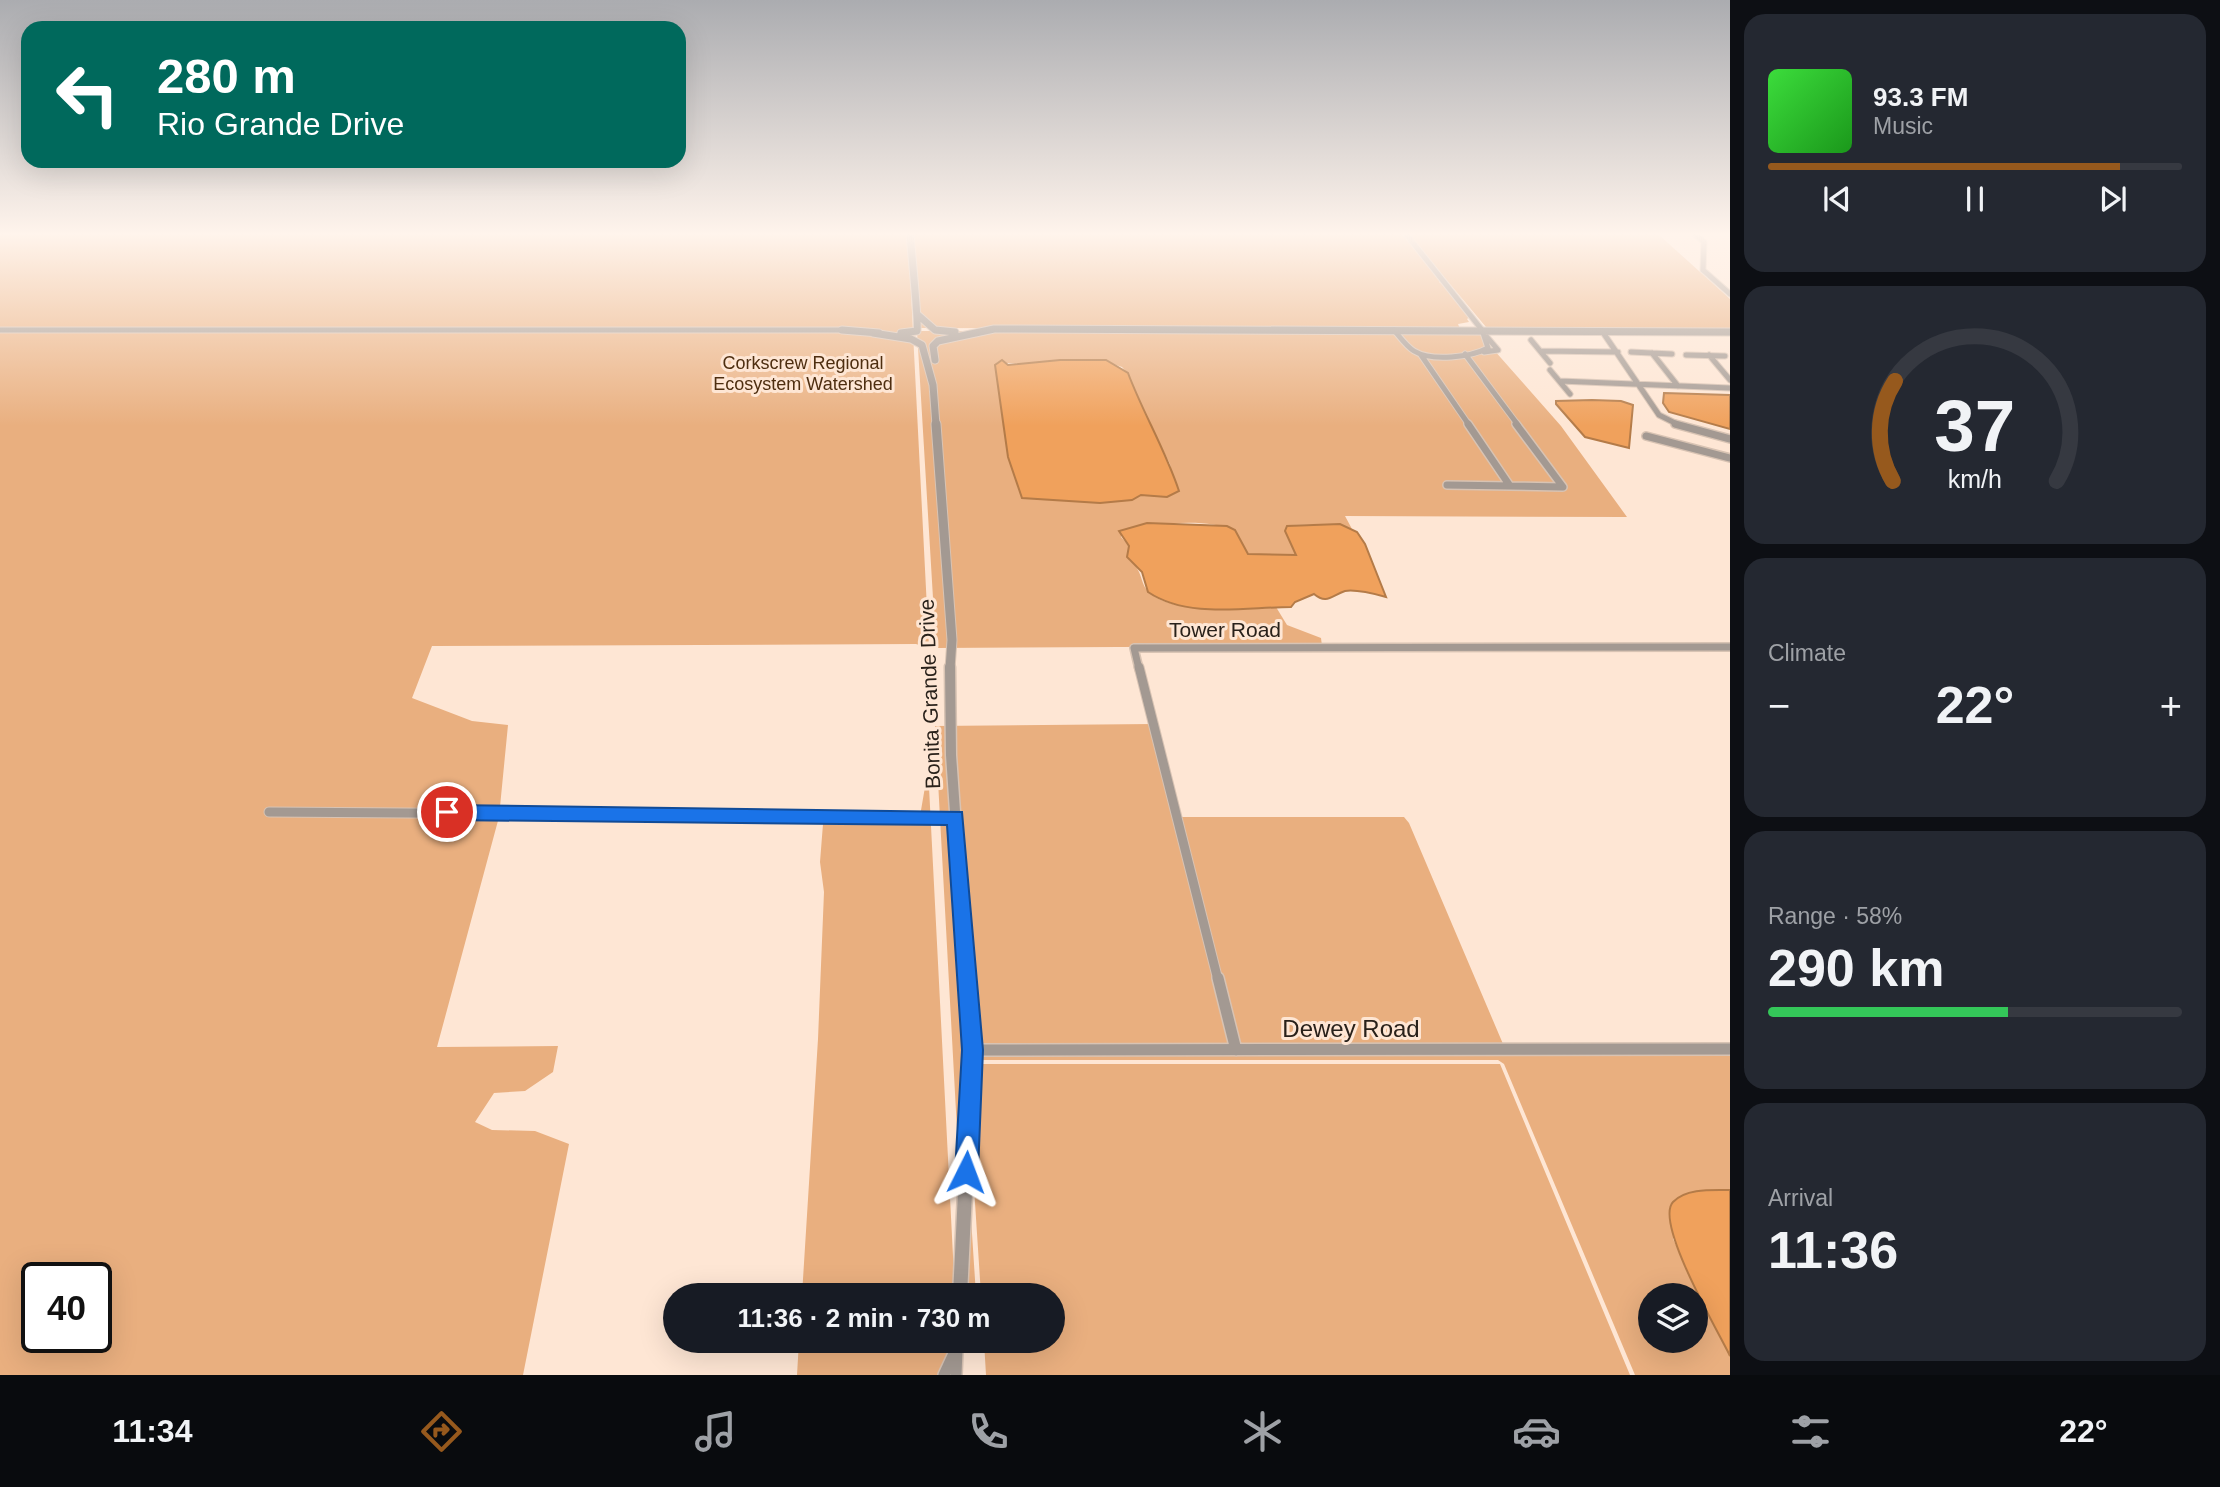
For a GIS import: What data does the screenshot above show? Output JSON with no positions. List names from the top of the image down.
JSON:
{
  "streets": {
    "street": ["Tower Road", "Bonita Grande Drive", "Dewey Road"]
  },
  "crossings": [
    ["Tower Road", "Dewey Road"],
    ["Bonita Grande Drive", "Dewey Road"]
  ],
  "parks": ["Corkscrew Regional Ecosystem Watershed"],
  "page": {
    "turn": ["280 m", "Rio Grande Drive"],
    "song": ["93.3 FM", "Music"],
    "tile": [
      "Climate",
      ["Range · 58%", "290 km"],
      ["Arrival", "11:36"]
    ],
    "heat": ["−", "22°", "+"],
    "limit": "40",
    "trip": "11:36 · 2 min · 730 m",
    "tabs": ["11:34", "22°"],
    "gauge": ["37", "km/h"]
  }
}
